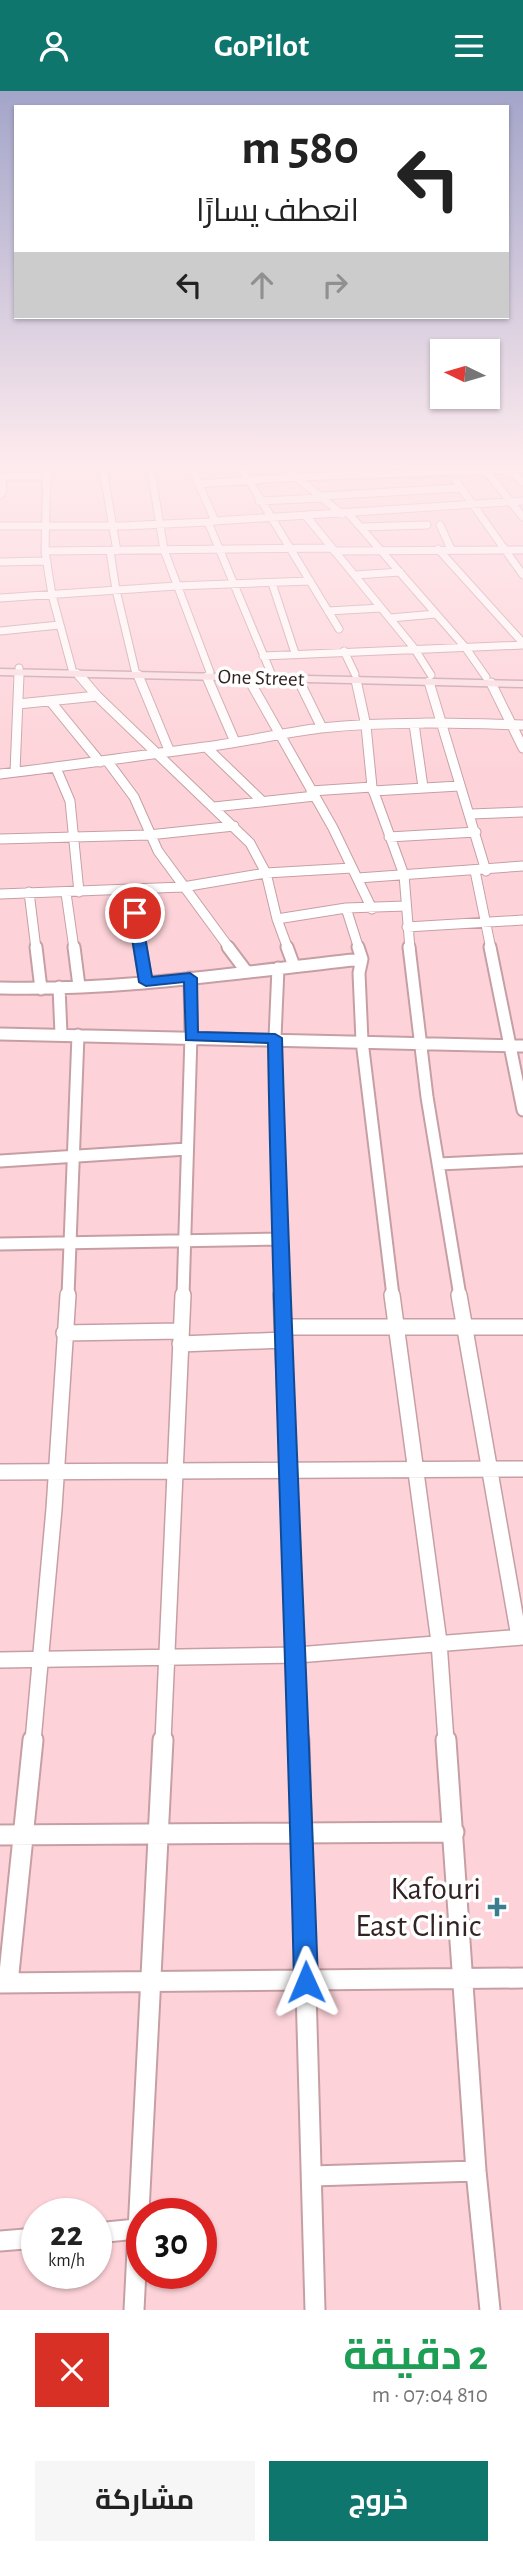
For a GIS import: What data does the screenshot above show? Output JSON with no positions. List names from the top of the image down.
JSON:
{
  "streets": {
    "street": ["One Street"]
  },
  "places": {
    "health": ["Kafouri East Clinic"]
  },
  "north": "left",
  "page": {
    "header": "GoPilot",
    "turn": ["580 m", "انعطف يسارًا"],
    "speed": "22 km/h",
    "limit": "30",
    "heading": ["2 دقيقة", "810 m · 07:04"],
    "buttons": ["خروج", "مشاركة"]
  }
}
